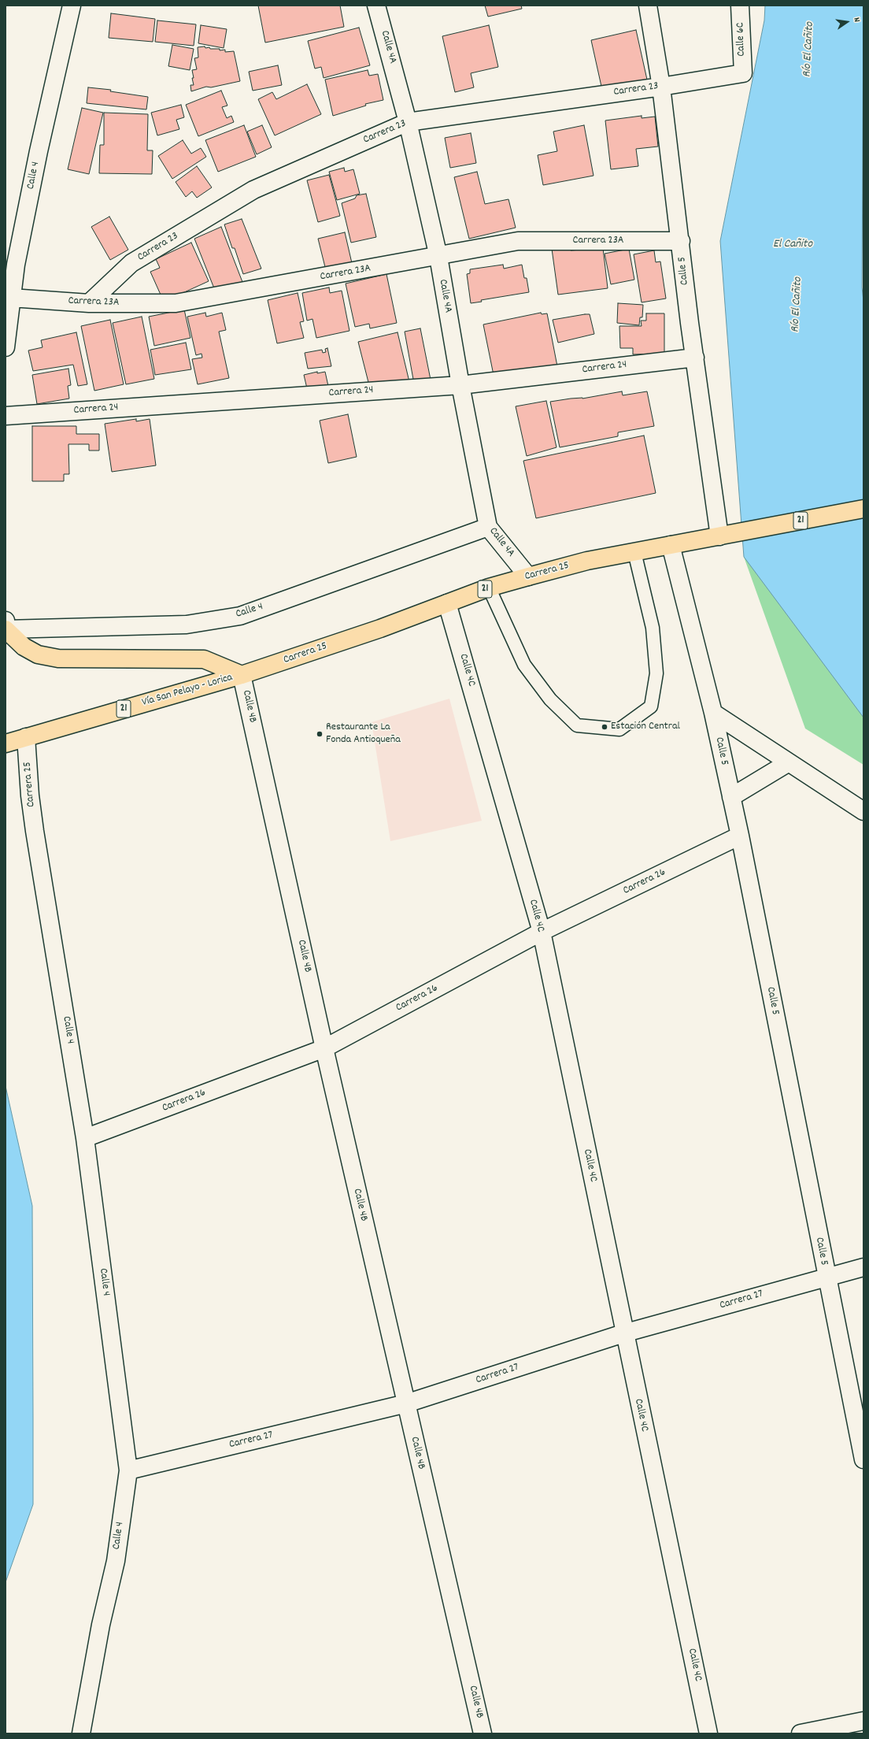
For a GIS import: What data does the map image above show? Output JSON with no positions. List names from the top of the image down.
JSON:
{
  "streets": {
    "main road": ["21", "Carrera 25", "Vía San Pelayo - Lorica"],
    "street": [
      "Calle 6C",
      "Calle 4A",
      "Carrera 23",
      "Calle 4",
      "Carrera 23A",
      "Calle 5",
      "Carrera 24",
      "Calle 4C",
      "Calle 4B",
      "Carrera 26",
      "Carrera 27"
    ]
  },
  "crossings": [
    ["Calle 6C", "Carrera 23"],
    ["Calle 4A", "Carrera 23"],
    ["Calle 4A", "Calle 4"],
    ["Calle 4A", "Carrera 23A"],
    ["Calle 4A", "Carrera 24"],
    ["Calle 4A", "Carrera 25"],
    ["Carrera 23", "Carrera 23A"],
    ["Carrera 23", "Calle 5"],
    ["Calle 4", "Carrera 23A"],
    ["Calle 4", "Carrera 25"],
    ["Calle 4", "Carrera 26"],
    ["Calle 4", "Carrera 27"],
    ["Carrera 23A", "Calle 5"],
    ["Calle 5", "Carrera 24"],
    ["Calle 5", "Carrera 25"],
    ["Calle 5", "Carrera 26"],
    ["Calle 5", "Carrera 27"],
    ["Carrera 25", "Calle 4C"],
    ["Carrera 25", "Vía San Pelayo - Lorica"],
    ["Carrera 25", "Calle 4B"],
    ["Calle 4C", "Carrera 26"],
    ["Calle 4C", "Carrera 27"],
    ["Vía San Pelayo - Lorica", "Calle 4B"],
    ["Calle 4B", "Carrera 26"],
    ["Calle 4B", "Carrera 27"]
  ],
  "water": ["Río El Cañito", "El Cañito"],
  "places": ["Estación Central", "Restaurante La Fonda Antioqueña"],
  "north": "right"
}
